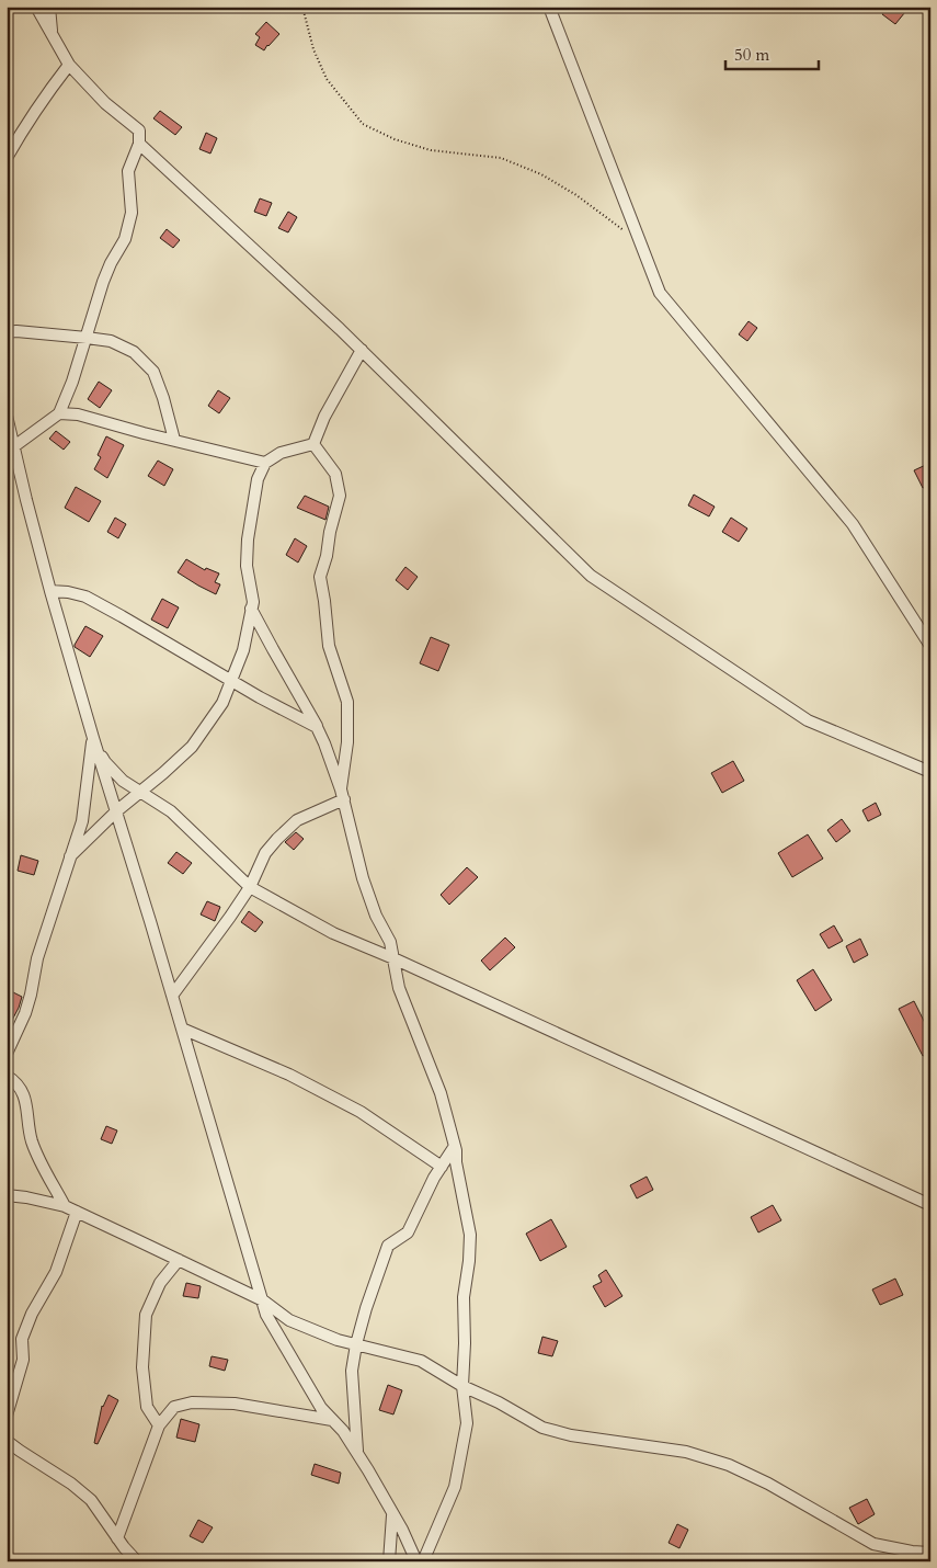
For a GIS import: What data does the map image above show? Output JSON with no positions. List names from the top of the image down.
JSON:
{
  "scale_bar": "50 m"
}
